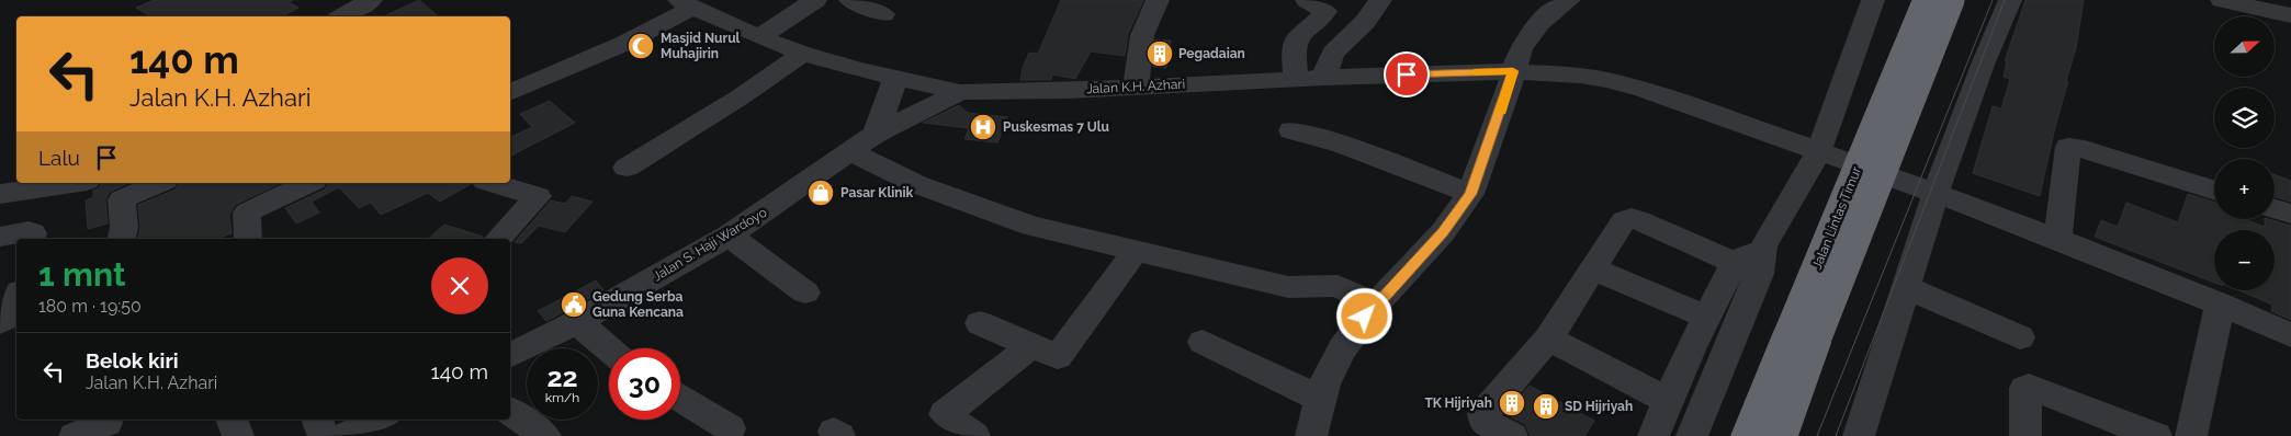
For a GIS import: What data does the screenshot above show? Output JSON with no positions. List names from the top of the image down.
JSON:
{
  "streets": {
    "highway": ["Jalan Lintas Timur"],
    "street": ["Jalan K.H. Azhari", "Jalan S. Haji Wardoyo"]
  },
  "crossings": [
    ["Jalan K.H. Azhari", "Jalan S. Haji Wardoyo"]
  ],
  "places": {
    "mosque": ["Masjid Nurul Muhajirin"],
    "building": ["Pegadaian", "TK Hijriyah", "SD Hijriyah"],
    "hospital": ["Puskesmas 7 Ulu"],
    "shop": ["Pasar Klinik"],
    "public building": ["Gedung Serba Guna Kencana"]
  },
  "north": "right",
  "page": {
    "map_buttons": ["+", "−"],
    "turn": ["140 m", "Jalan K.H. Azhari"],
    "then": "Lalu",
    "heading": ["1 mnt", "180 m · 19:50"],
    "list": [
      {
        "name": "Belok kiri",
        "note": "Jalan K.H. Azhari",
        "value": "140 m"
      }
    ],
    "speed": "22 km/h",
    "limit": "30"
  }
}
